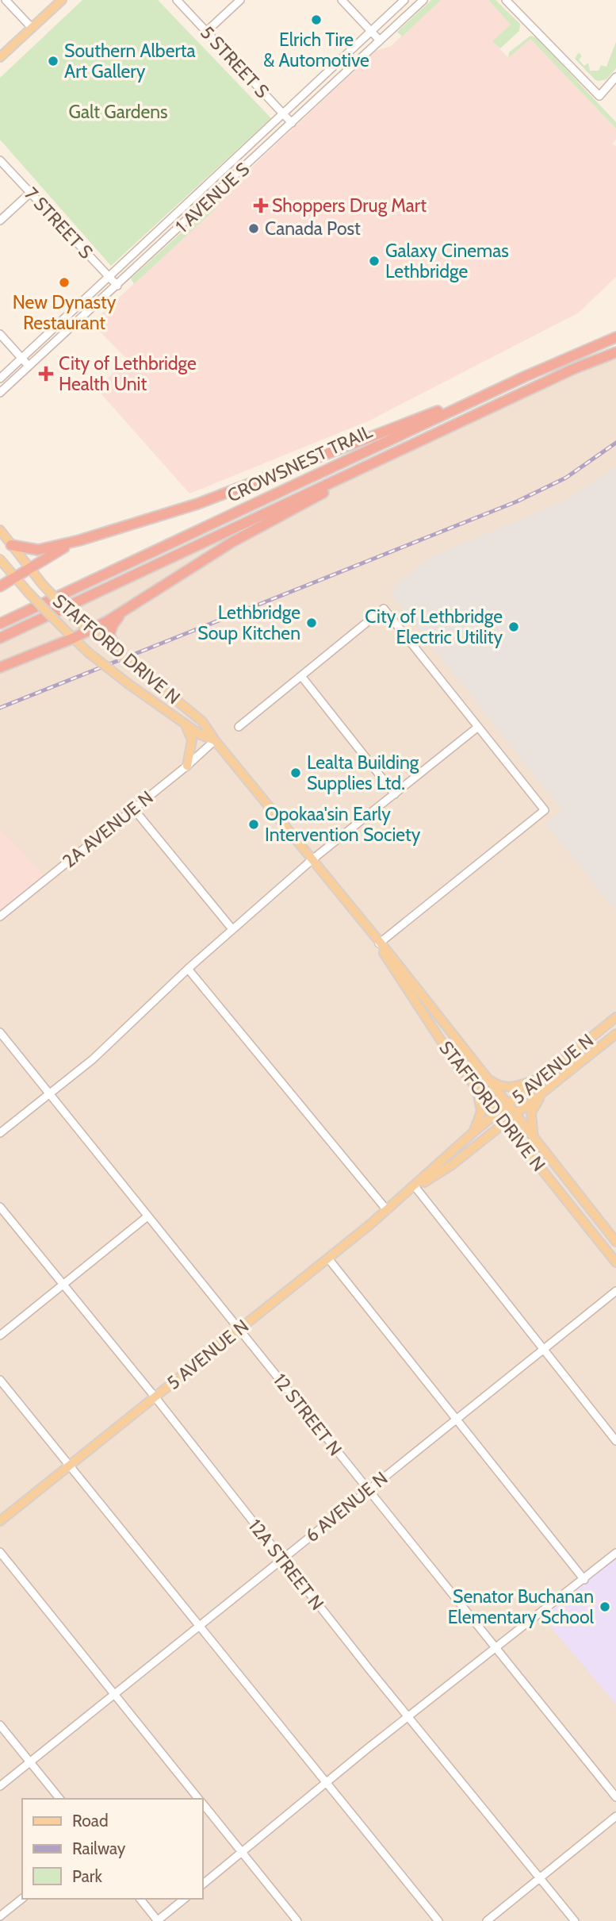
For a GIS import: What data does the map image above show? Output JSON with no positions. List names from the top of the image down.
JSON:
{
  "streets": {
    "highway": ["CROWSNEST TRAIL"],
    "main road": ["STAFFORD DRIVE N", "5 AVENUE N"],
    "street": [
      "5 STREET S",
      "1 AVENUE S",
      "7 STREET S",
      "2A AVENUE N",
      "12 STREET N",
      "6 AVENUE N",
      "12A STREET N"
    ]
  },
  "crossings": [
    ["5 STREET S", "1 AVENUE S"],
    ["1 AVENUE S", "7 STREET S"],
    ["STAFFORD DRIVE N", "2A AVENUE N"],
    ["STAFFORD DRIVE N", "5 AVENUE N"],
    ["5 AVENUE N", "12 STREET N"],
    ["5 AVENUE N", "12A STREET N"],
    ["12 STREET N", "6 AVENUE N"],
    ["6 AVENUE N", "12A STREET N"]
  ],
  "parks": ["Galt Gardens"],
  "places": {
    "other": [
      "Elrich Tire & Automotive",
      "Southern Alberta Art Gallery",
      "Canada Post",
      "Galaxy Cinemas Lethbridge",
      "New Dynasty Restaurant",
      "Lethbridge Soup Kitchen",
      "City of Lethbridge Electric Utility",
      "Lealta Building Supplies Ltd.",
      "Opokaa'sin Early Intervention Society",
      "Senator Buchanan Elementary School"
    ],
    "health": ["Shoppers Drug Mart", "City of Lethbridge Health Unit"]
  },
  "legend": ["Road", "Railway", "Park"]
}
